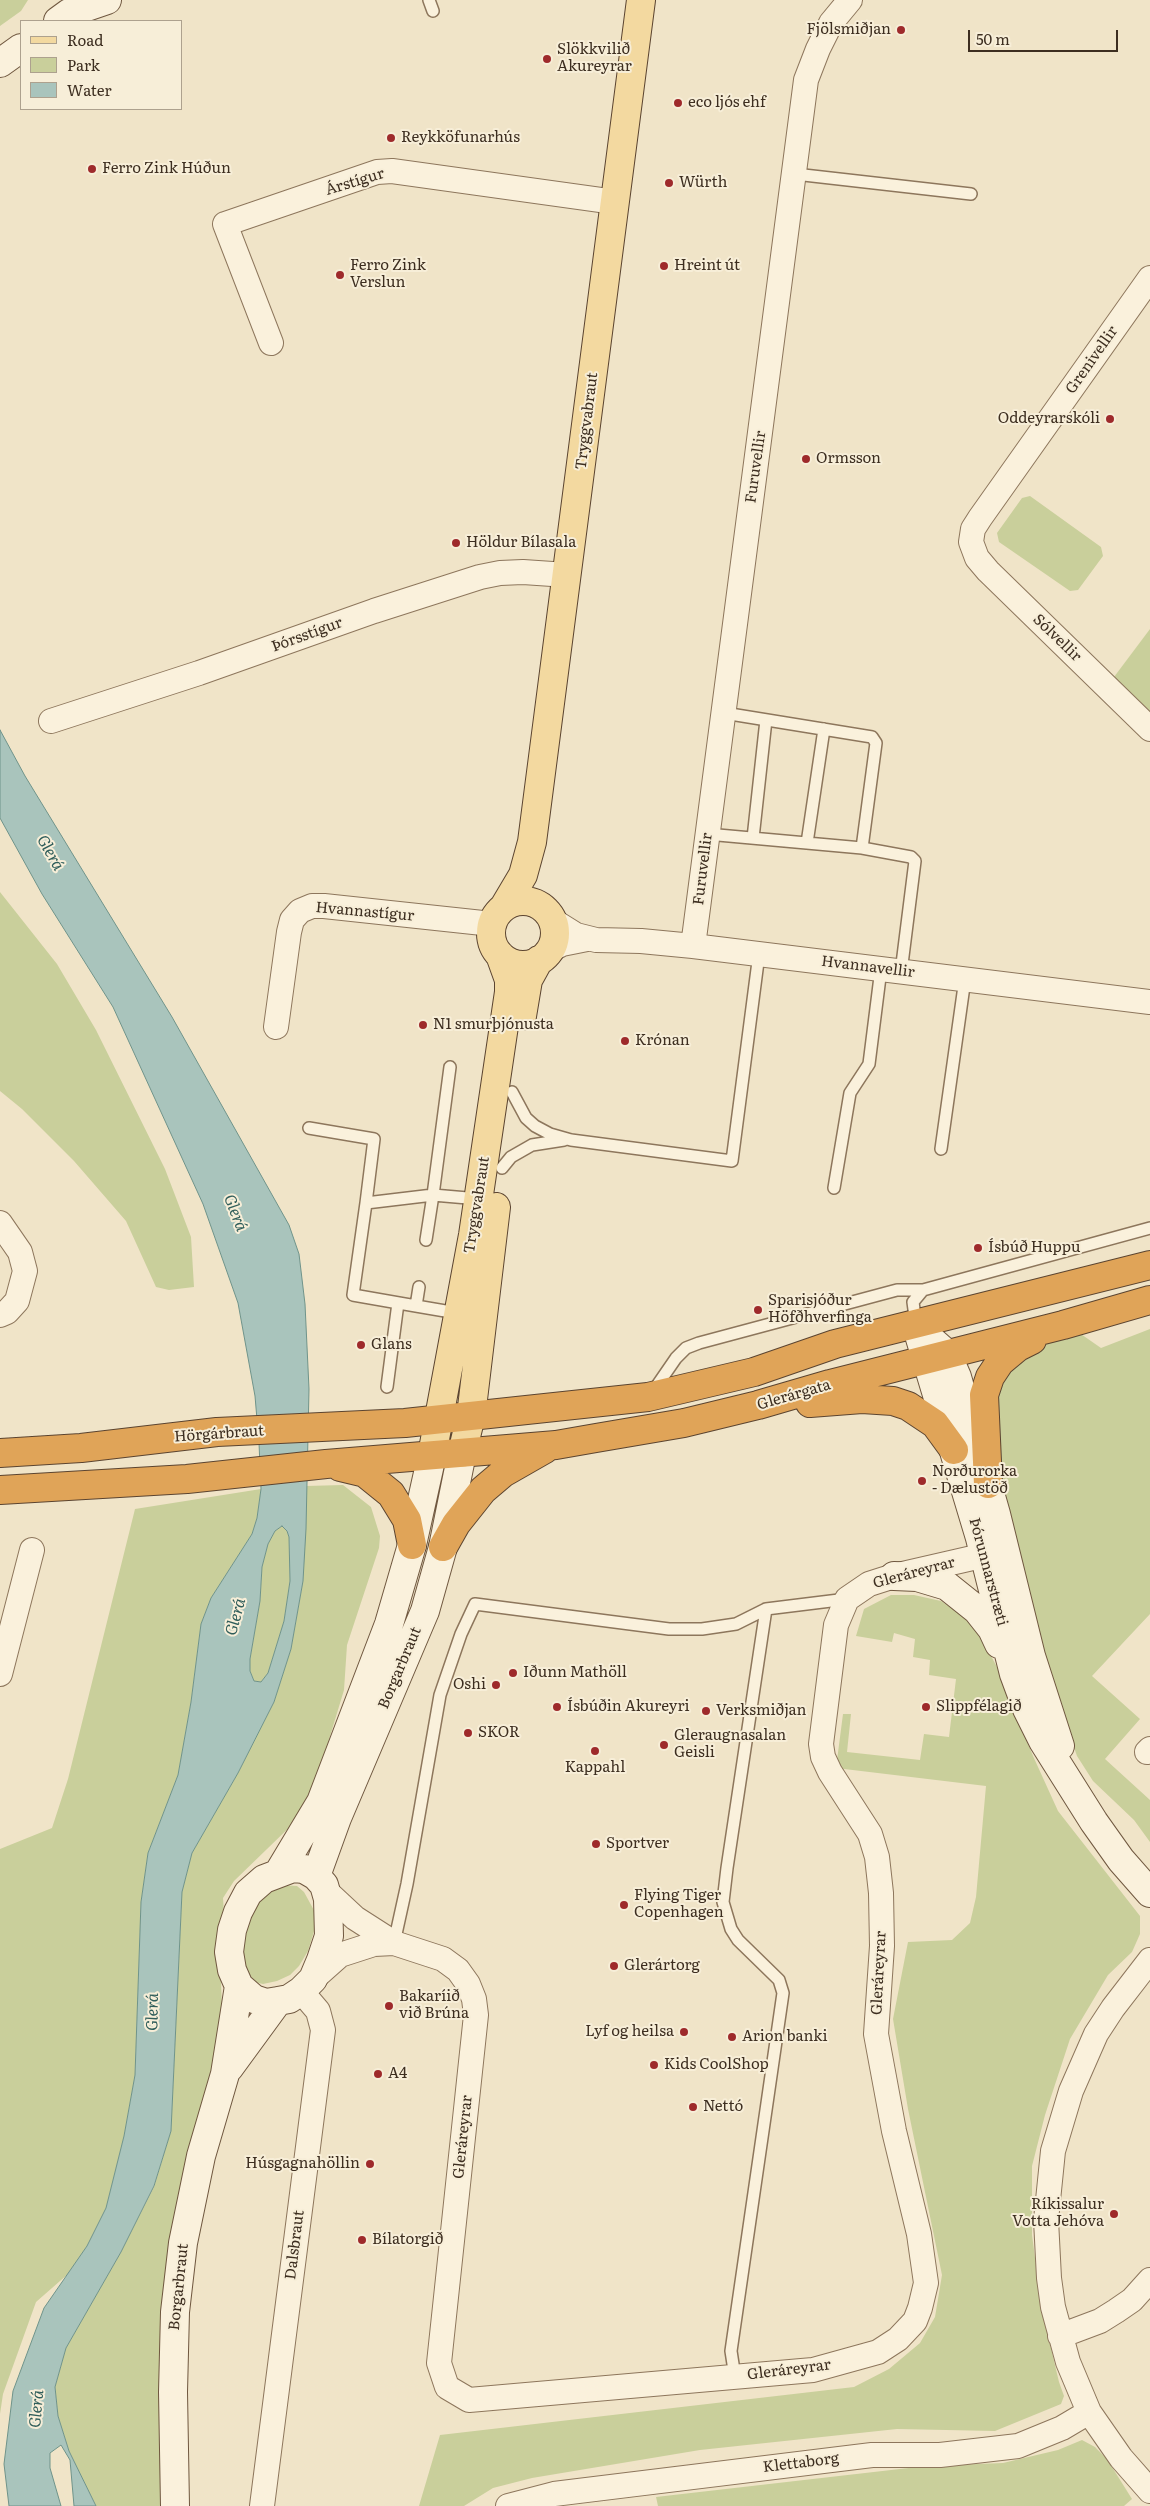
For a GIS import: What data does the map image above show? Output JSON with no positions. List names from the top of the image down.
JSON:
{
  "streets": {
    "highway": ["Glerárgata", "Hörgárbraut"],
    "main road": ["Tryggvabraut"],
    "street": [
      "Árstígur",
      "Grenivellir",
      "Furuvellir",
      "Þórsstígur",
      "Sólvellir",
      "Hvannastígur",
      "Hvannavellir",
      "Þórunnarstræti",
      "Gleráreyrar",
      "Borgarbraut",
      "Dalsbraut",
      "Klettaborg"
    ]
  },
  "crossings": [
    ["Árstígur", "Tryggvabraut"],
    ["Grenivellir", "Sólvellir"],
    ["Tryggvabraut", "Þórsstígur"],
    ["Tryggvabraut", "Hvannastígur"],
    ["Tryggvabraut", "Hvannavellir"],
    ["Tryggvabraut", "Glerárgata"],
    ["Tryggvabraut", "Hörgárbraut"],
    ["Tryggvabraut", "Borgarbraut"],
    ["Furuvellir", "Hvannavellir"],
    ["Hvannastígur", "Hvannavellir"],
    ["Glerárgata", "Þórunnarstræti"],
    ["Glerárgata", "Borgarbraut"],
    ["Þórunnarstræti", "Gleráreyrar"],
    ["Gleráreyrar", "Borgarbraut"],
    ["Gleráreyrar", "Dalsbraut"],
    ["Borgarbraut", "Dalsbraut"]
  ],
  "water": ["Glerá"],
  "places": [
    "Fjölsmiðjan",
    "Slökkvilið Akureyrar",
    "eco ljós ehf",
    "Reykköfunarhús",
    "Ferro Zink Húðun",
    "Würth",
    "Hreint út",
    "Ferro Zink Verslun",
    "Oddeyrarskóli",
    "Ormsson",
    "Höldur Bílasala",
    "N1 smurþjónusta",
    "Krónan",
    "Ísbúð Huppu",
    "Sparisjóður Höfðhverfinga",
    "Glans",
    "Norðurorka - Dælustöð",
    "Iðunn Mathöll",
    "Oshi",
    "Ísbúðin Akureyri",
    "Slippfélagið",
    "Verksmiðjan",
    "SKOR",
    "Gleraugnasalan Geisli",
    "Kappahl",
    "Sportver",
    "Flying Tiger Copenhagen",
    "Glerártorg",
    "Bakaríið við Brúna",
    "Lyf og heilsa",
    "Arion banki",
    "Kids CoolShop",
    "A4",
    "Nettó",
    "Húsgagnahöllin",
    "Ríkissalur Votta Jehóva",
    "Bílatorgið"
  ],
  "legend": ["Road", "Park", "Water"],
  "scale_bar": "50 m"
}
